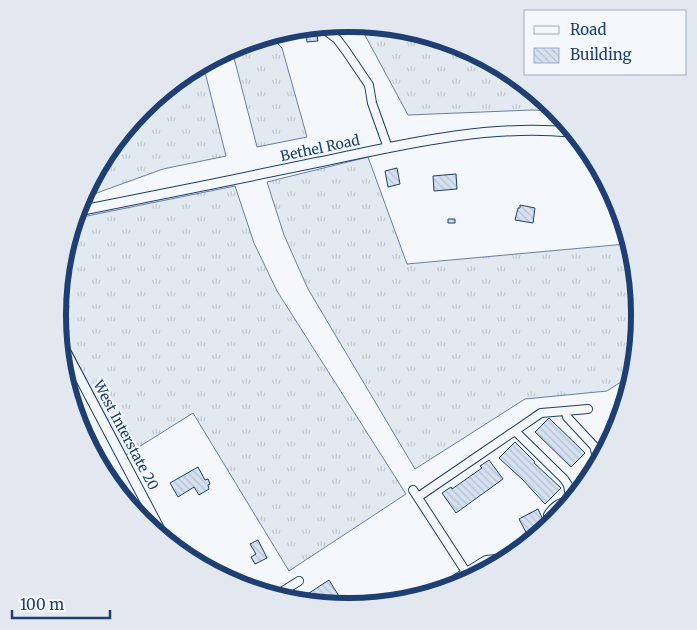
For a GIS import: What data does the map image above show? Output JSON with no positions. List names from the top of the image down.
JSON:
{
  "streets": {
    "main road": ["Bethel Road", "West Interstate 20"]
  },
  "legend": ["Road", "Building"],
  "scale_bar": "100 m"
}
